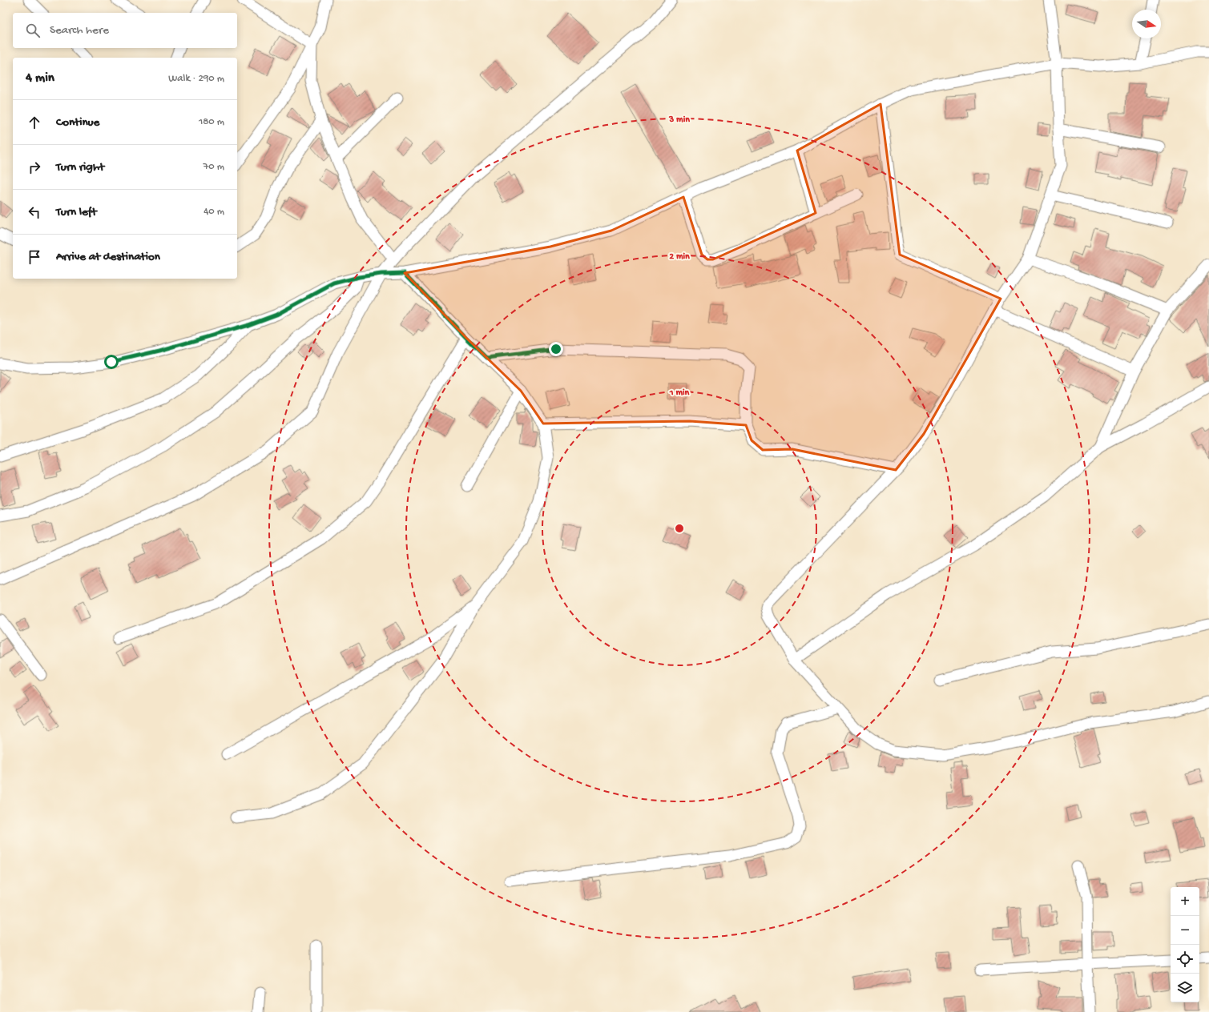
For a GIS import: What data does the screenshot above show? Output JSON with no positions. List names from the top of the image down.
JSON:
{
  "north": "right",
  "page": {
    "search": "Search here",
    "heading": ["4 min", "Walk · 290 m"],
    "list": [
      ["Continue", "180 m"],
      ["Turn right", "70 m"],
      ["Turn left", "40 m"],
      "Arrive at destination"
    ],
    "map_buttons": ["+", "−"]
  },
  "rings": ["3 min", "2 min", "1 min"]
}
